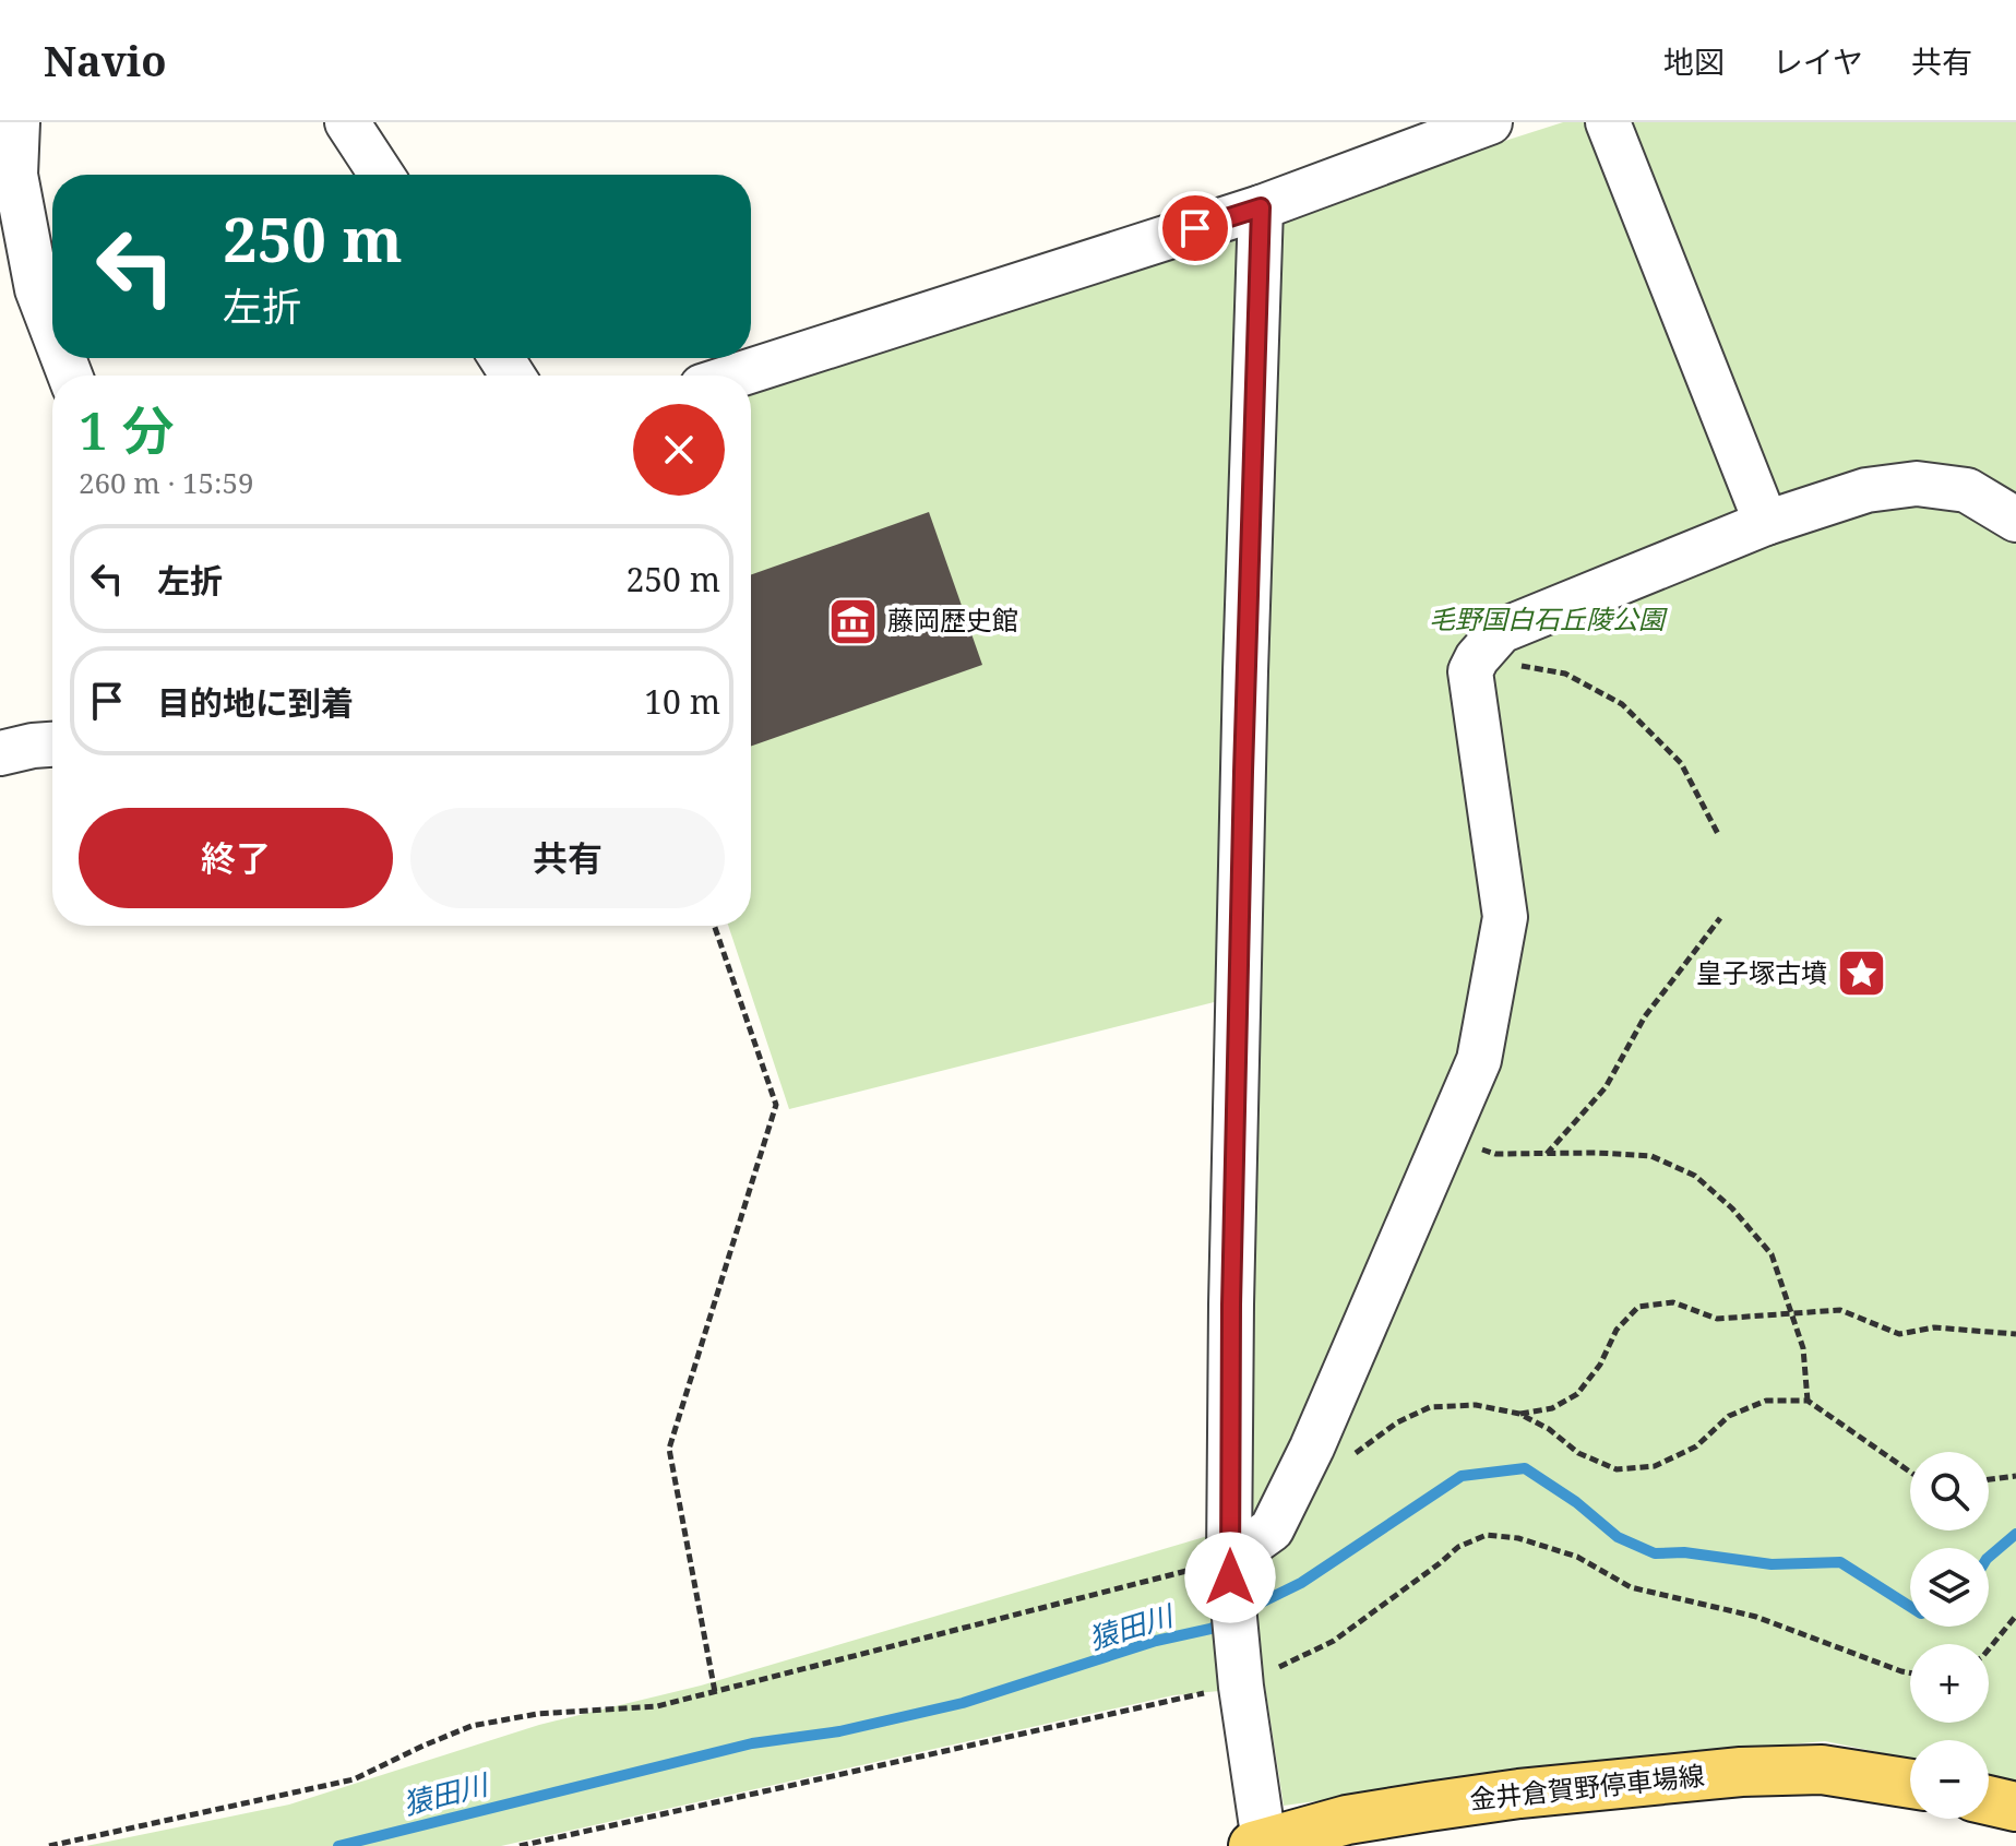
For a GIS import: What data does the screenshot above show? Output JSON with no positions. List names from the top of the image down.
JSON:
{
  "streets": {
    "main road": ["金井倉賀野停車場線"]
  },
  "water": ["猿田川"],
  "parks": ["毛野国白石丘陵公園"],
  "places": {
    "museum": ["藤岡歴史館"],
    "place": ["皇子塚古墳"]
  },
  "page": {
    "header": "Navio",
    "nav": ["地図", "レイヤ", "共有"],
    "turn": ["250 m", "左折"],
    "heading": ["1 分", "260 m · 15:59"],
    "list": [
      {
        "name": "左折",
        "value": "250 m"
      },
      {
        "name": "目的地に到着",
        "value": "10 m"
      }
    ],
    "buttons": ["終了", "共有"],
    "map_buttons": ["+", "−"]
  }
}
